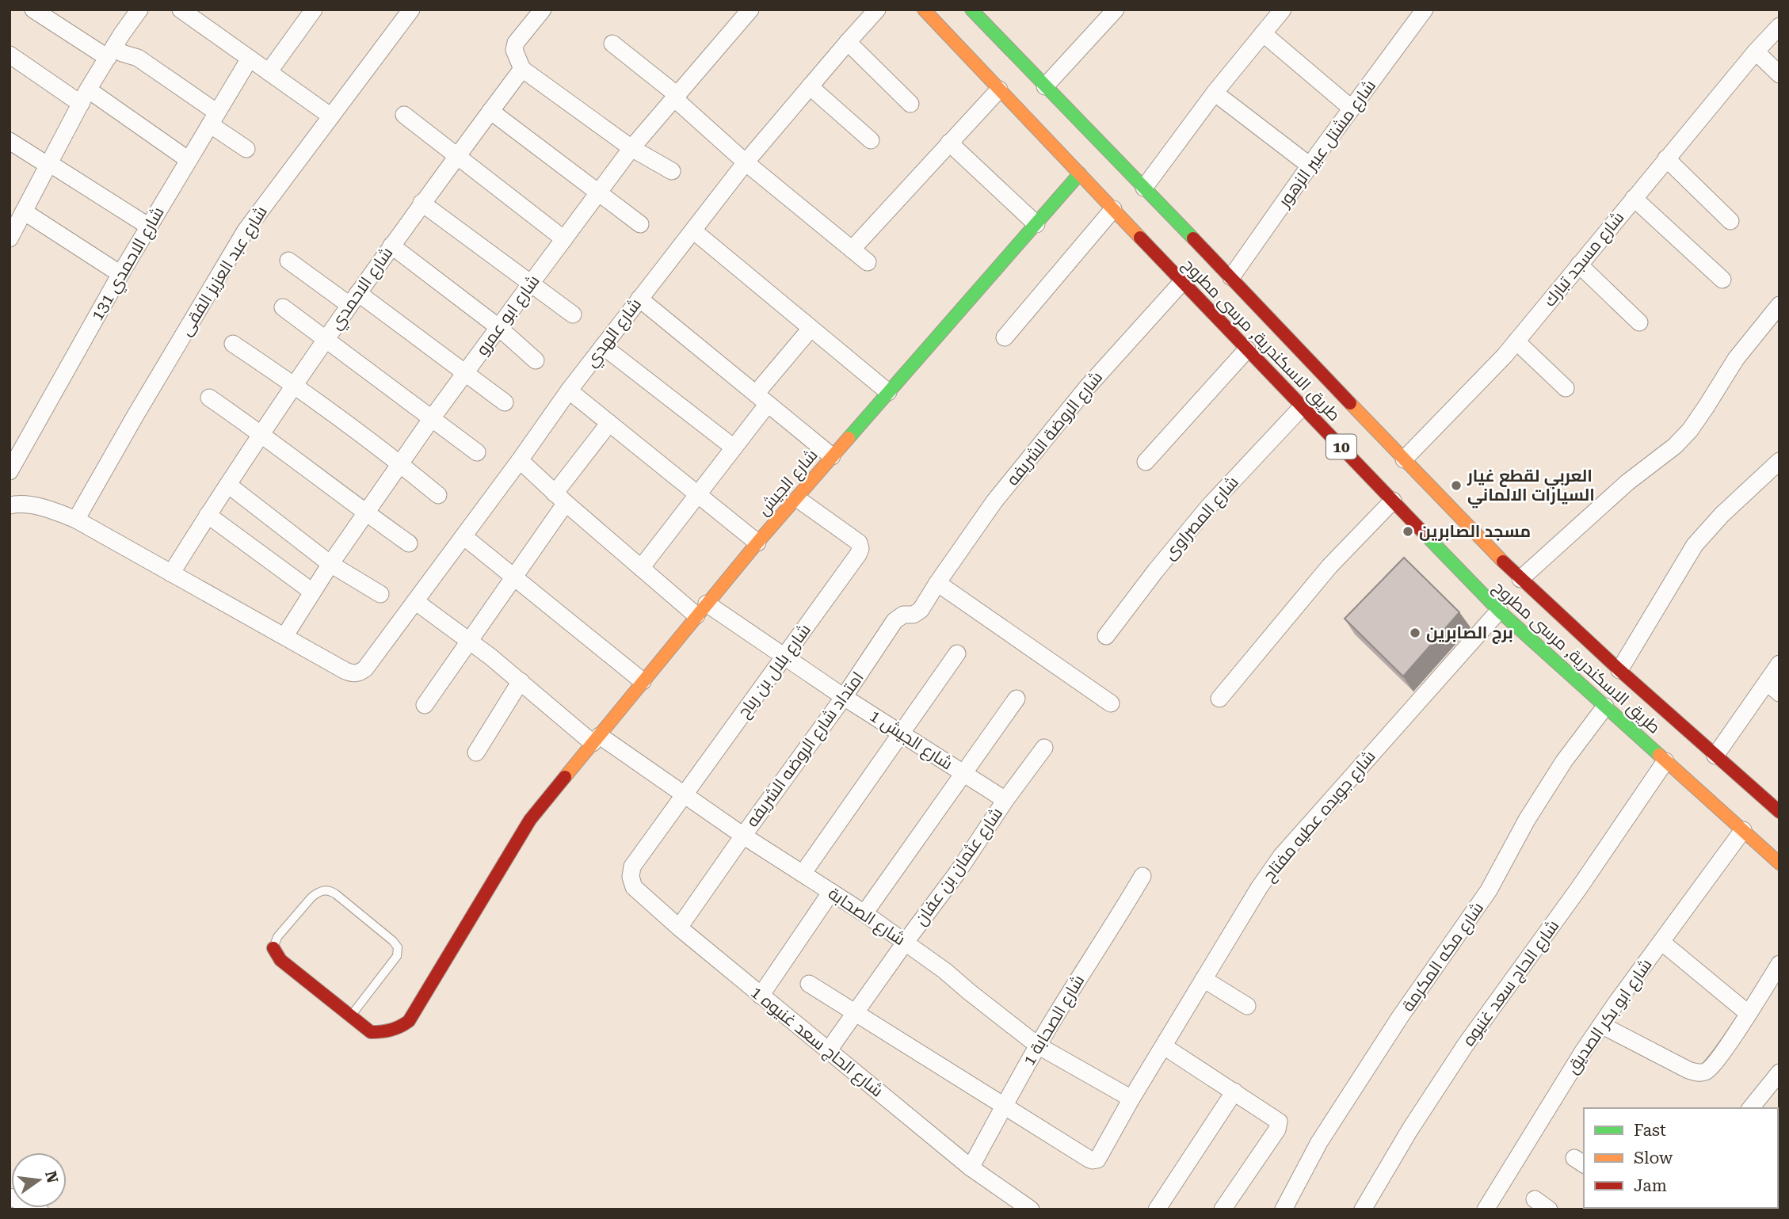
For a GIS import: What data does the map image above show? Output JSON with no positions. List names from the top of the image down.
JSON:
{
  "streets": {
    "main road": ["طريق الاسكندرية, مرسى مطروح", "10", "شارع الجيش"],
    "street": [
      "شارع مشتل عبير الزهور",
      "شارع مسجد تبارك",
      "شارع الاحمدي 131",
      "شارع عبد العزيز الفقى",
      "شارع الاحمدي",
      "شارع ابو عمرو",
      "شارع الهدي",
      "شارع الروضة الشريفه",
      "شارع المصراوى",
      "شارع بلال بن رباح",
      "شارع الجيش 1",
      "امتداد شارع الروضه الشريفه",
      "شارع جويده عطيه مفتاح",
      "شارع عثمان بن عفان",
      "شارع الصحابة",
      "شارع مكه المكرمة",
      "شارع الحاج سعد غنيوه",
      "شارع ابو بكر الصديق",
      "شارع الصحابة 1",
      "شارع الحاج سعد غنيوه 1"
    ]
  },
  "crossings": [
    ["شارع مشتل عبير الزهور", "طريق الاسكندرية, مرسى مطروح"],
    ["شارع مسجد تبارك", "طريق الاسكندرية, مرسى مطروح"],
    ["شارع ابو عمرو", "شارع الهدي"],
    ["شارع الهدي", "شارع الجيش 1"],
    ["شارع الهدي", "شارع الصحابة"],
    ["طريق الاسكندرية, مرسى مطروح", "شارع الروضة الشريفه"],
    ["طريق الاسكندرية, مرسى مطروح", "شارع الجيش"],
    ["طريق الاسكندرية, مرسى مطروح", "شارع المصراوى"],
    ["طريق الاسكندرية, مرسى مطروح", "شارع جويده عطيه مفتاح"],
    ["طريق الاسكندرية, مرسى مطروح", "شارع مكه المكرمة"],
    ["طريق الاسكندرية, مرسى مطروح", "شارع الحاج سعد غنيوه"],
    ["طريق الاسكندرية, مرسى مطروح", "شارع ابو بكر الصديق"],
    ["شارع الروضة الشريفه", "امتداد شارع الروضه الشريفه"],
    ["شارع الجيش", "شارع بلال بن رباح"],
    ["شارع الجيش", "شارع الجيش 1"],
    ["شارع الجيش", "شارع الصحابة"],
    ["شارع بلال بن رباح", "شارع الجيش 1"],
    ["شارع بلال بن رباح", "شارع الصحابة"],
    ["شارع بلال بن رباح", "شارع الحاج سعد غنيوه 1"],
    ["شارع الجيش 1", "امتداد شارع الروضه الشريفه"],
    ["شارع الجيش 1", "شارع عثمان بن عفان"],
    ["امتداد شارع الروضه الشريفه", "شارع الصحابة"],
    ["امتداد شارع الروضه الشريفه", "شارع الحاج سعد غنيوه 1"],
    ["شارع جويده عطيه مفتاح", "شارع الصحابة"],
    ["شارع جويده عطيه مفتاح", "شارع الصحابة 1"],
    ["شارع عثمان بن عفان", "شارع الصحابة"],
    ["شارع عثمان بن عفان", "شارع الحاج سعد غنيوه 1"],
    ["شارع الصحابة", "شارع الصحابة 1"],
    ["شارع الصحابة 1", "شارع الحاج سعد غنيوه 1"]
  ],
  "places": ["العربي لقطع غيار السيارات الالماني", "مسجد الصابرين", "برج الصابرين"],
  "legend": ["Fast", "Slow", "Jam"],
  "north": "right"
}
